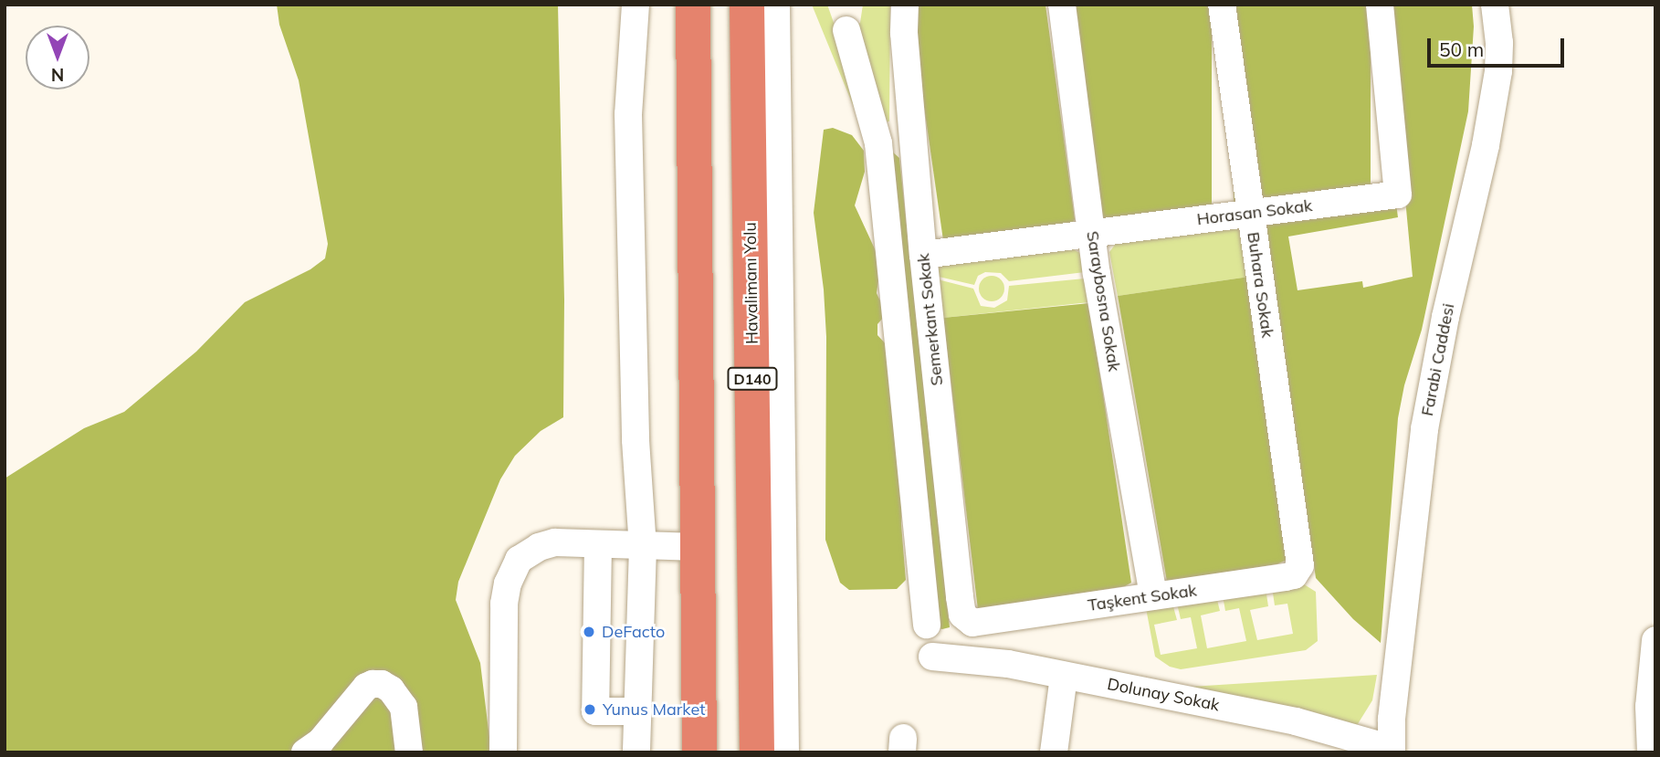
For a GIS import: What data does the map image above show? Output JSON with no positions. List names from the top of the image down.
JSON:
{
  "streets": {
    "highway": ["Havalimanı Yolu", "D140"],
    "street": [
      "Horasan Sokak",
      "Buhara Sokak",
      "Saraybosna Sokak",
      "Semerkant Sokak",
      "Farabi Caddesi",
      "Taşkent Sokak",
      "Dolunay Sokak"
    ]
  },
  "crossings": [
    ["Horasan Sokak", "Buhara Sokak"],
    ["Horasan Sokak", "Saraybosna Sokak"],
    ["Horasan Sokak", "Semerkant Sokak"],
    ["Buhara Sokak", "Taşkent Sokak"],
    ["Saraybosna Sokak", "Taşkent Sokak"],
    ["Semerkant Sokak", "Taşkent Sokak"],
    ["Farabi Caddesi", "Dolunay Sokak"]
  ],
  "places": ["DeFacto", "Yunus Market"],
  "scale_bar": "50 m",
  "north": "bottom"
}
